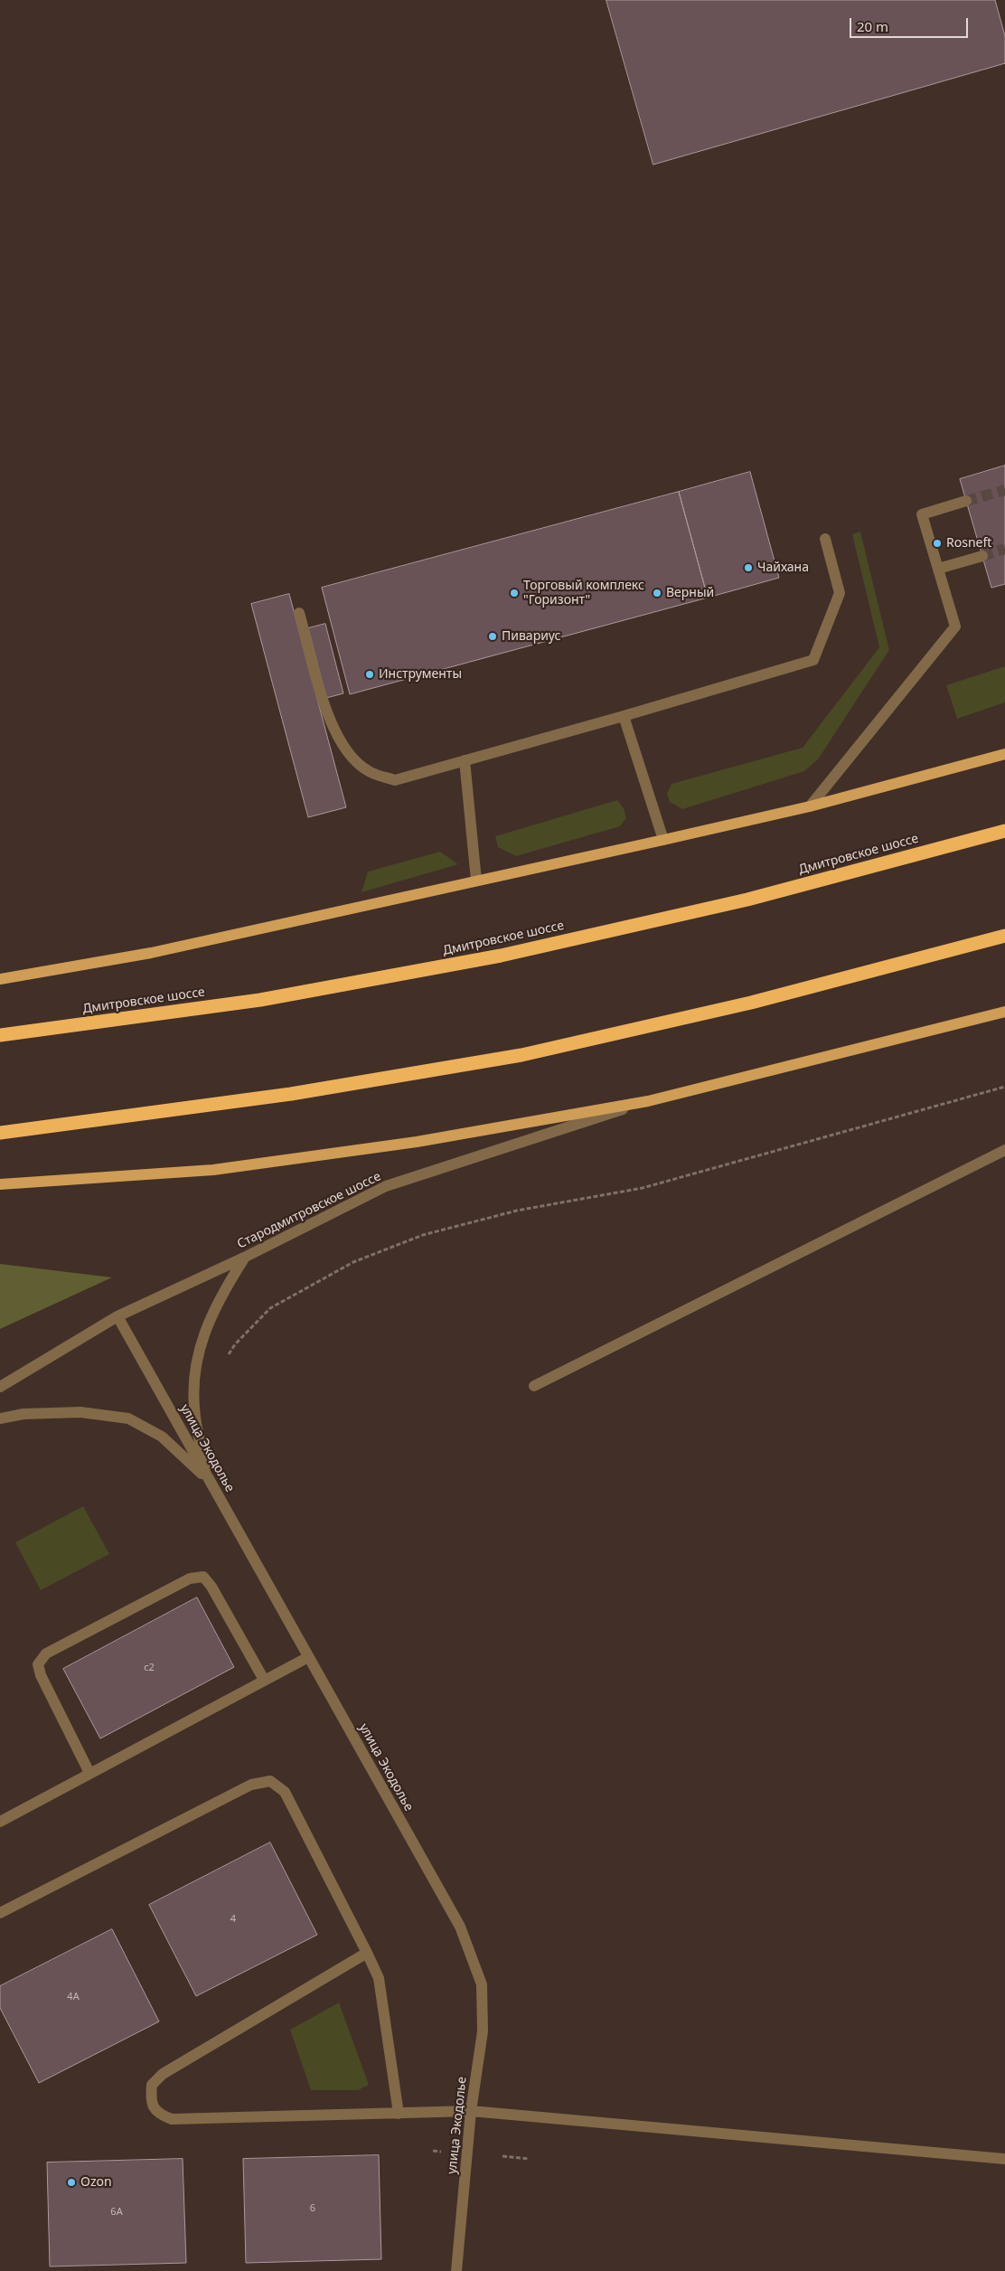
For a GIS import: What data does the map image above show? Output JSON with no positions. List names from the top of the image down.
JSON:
{
  "streets": {
    "highway": ["Дмитровское шоссе"],
    "street": ["Стародмитровское шоссе", "улица Экодолье"]
  },
  "crossings": [
    ["Стародмитровское шоссе", "улица Экодолье"]
  ],
  "places": [
    "Rosneft",
    "Чайхана",
    "Торговый комплекс \"Горизонт\"",
    "Верный",
    "Пивариус",
    "Инструменты",
    "Ozon"
  ],
  "house_numbers": [
    "с2",
    "4",
    "4А",
    "6",
    "6А"
  ],
  "scale_bar": "20 m"
}
